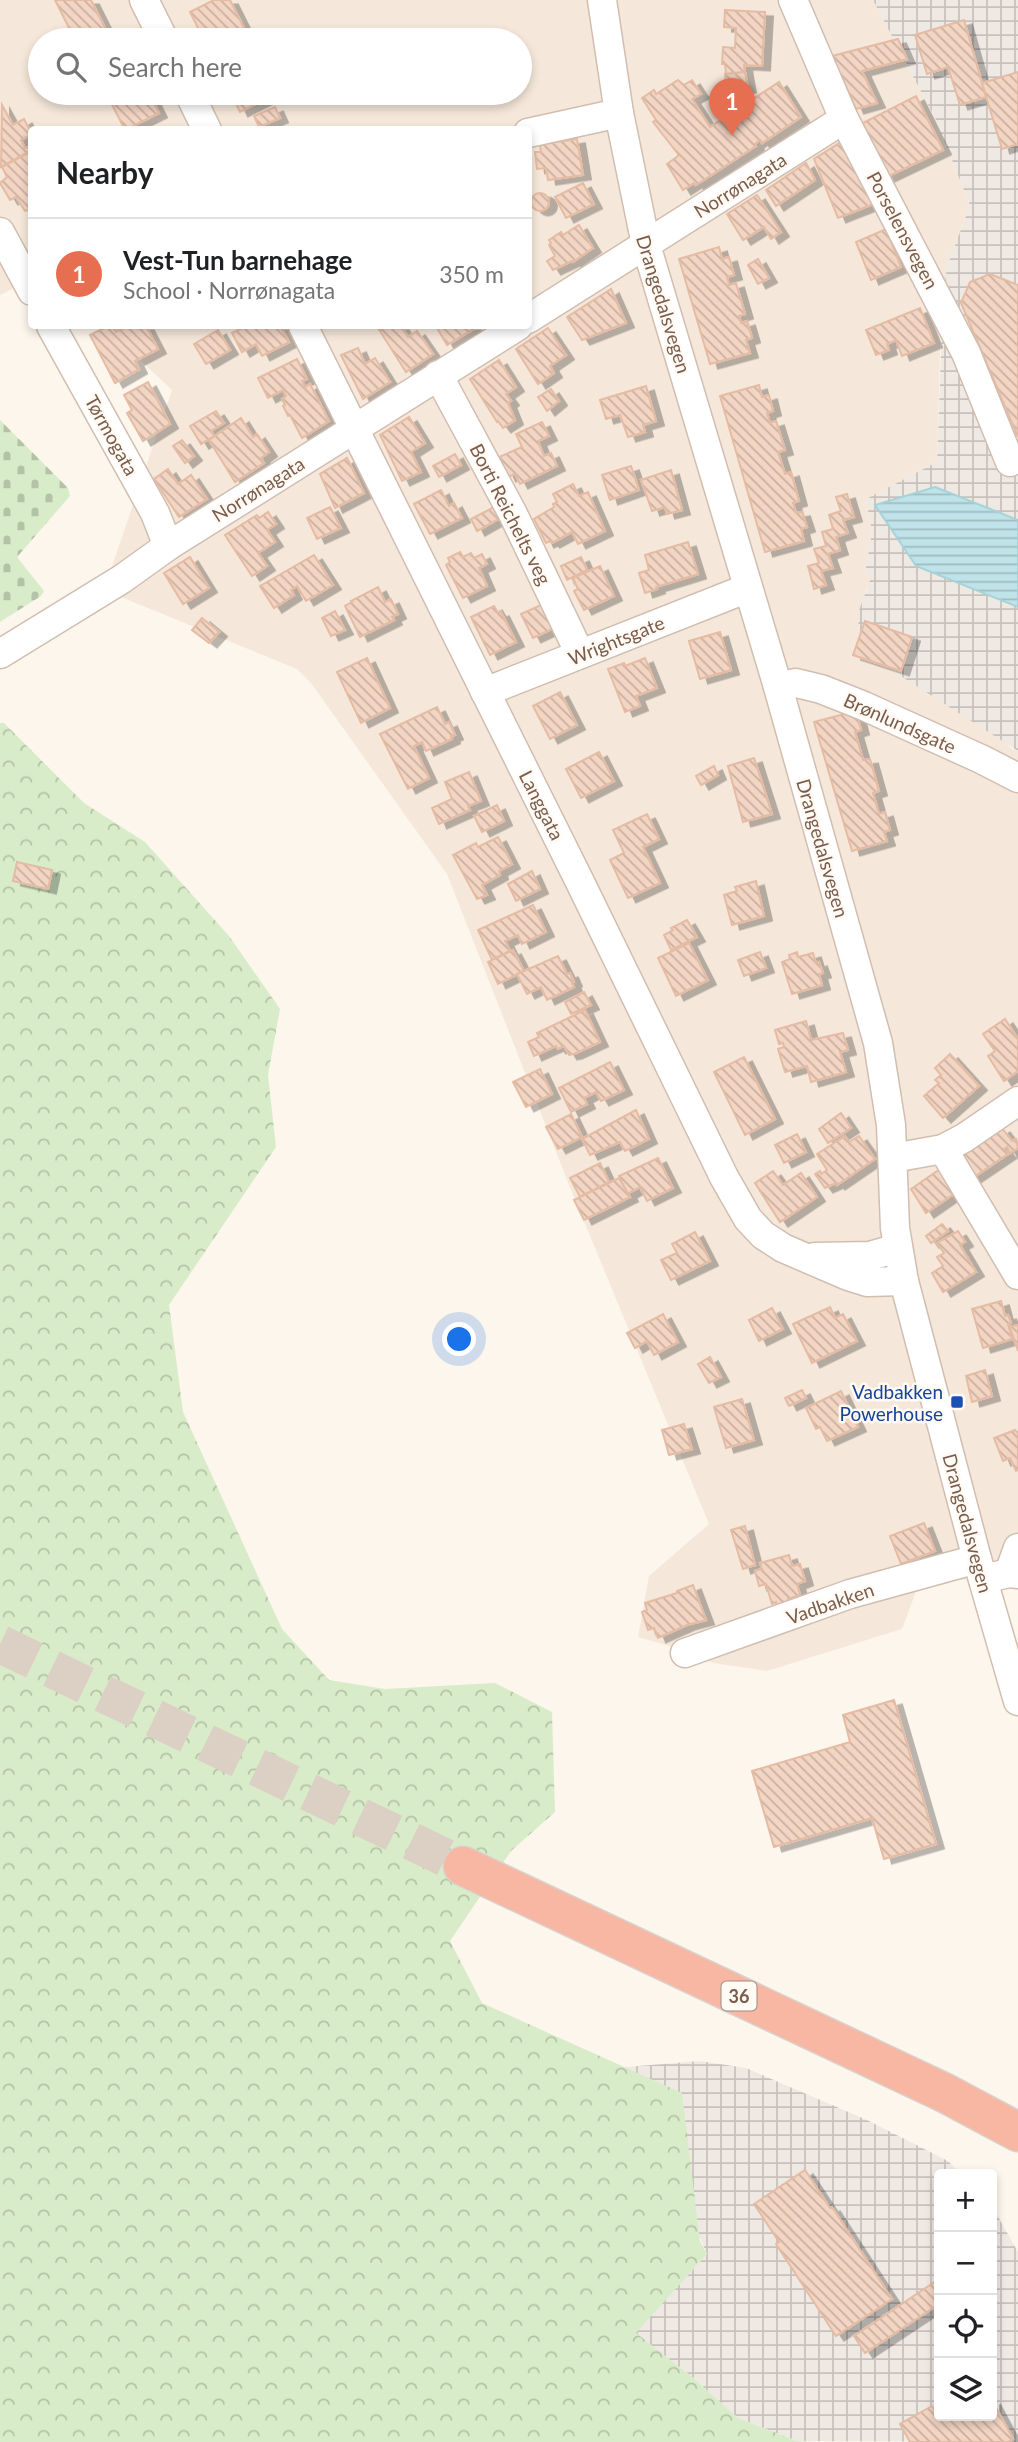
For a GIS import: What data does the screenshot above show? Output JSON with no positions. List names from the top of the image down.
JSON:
{
  "streets": {
    "highway": ["36"],
    "street": [
      "Norrønagata",
      "Porselensvegen",
      "Drangedalsvegen",
      "Tørmogata",
      "Borti Reichelts veg",
      "Wrightsgate",
      "Brønlundsgate",
      "Langgata",
      "Vadbakken"
    ]
  },
  "crossings": [
    ["Norrønagata", "Porselensvegen"],
    ["Norrønagata", "Drangedalsvegen"],
    ["Norrønagata", "Tørmogata"],
    ["Norrønagata", "Borti Reichelts veg"],
    ["Norrønagata", "Langgata"],
    ["Drangedalsvegen", "Wrightsgate"],
    ["Drangedalsvegen", "Brønlundsgate"],
    ["Drangedalsvegen", "Langgata"],
    ["Drangedalsvegen", "Vadbakken"],
    ["Borti Reichelts veg", "Wrightsgate"],
    ["Wrightsgate", "Langgata"]
  ],
  "places": {
    "transit": ["Vadbakken Powerhouse"]
  },
  "page": {
    "search": "Search here",
    "pins": "1",
    "heading": "Nearby",
    "list": [
      {
        "mark": "1",
        "name": "Vest-Tun barnehage",
        "note": "School · Norrønagata",
        "value": "350 m"
      }
    ],
    "map_buttons": ["+", "−"]
  }
}
